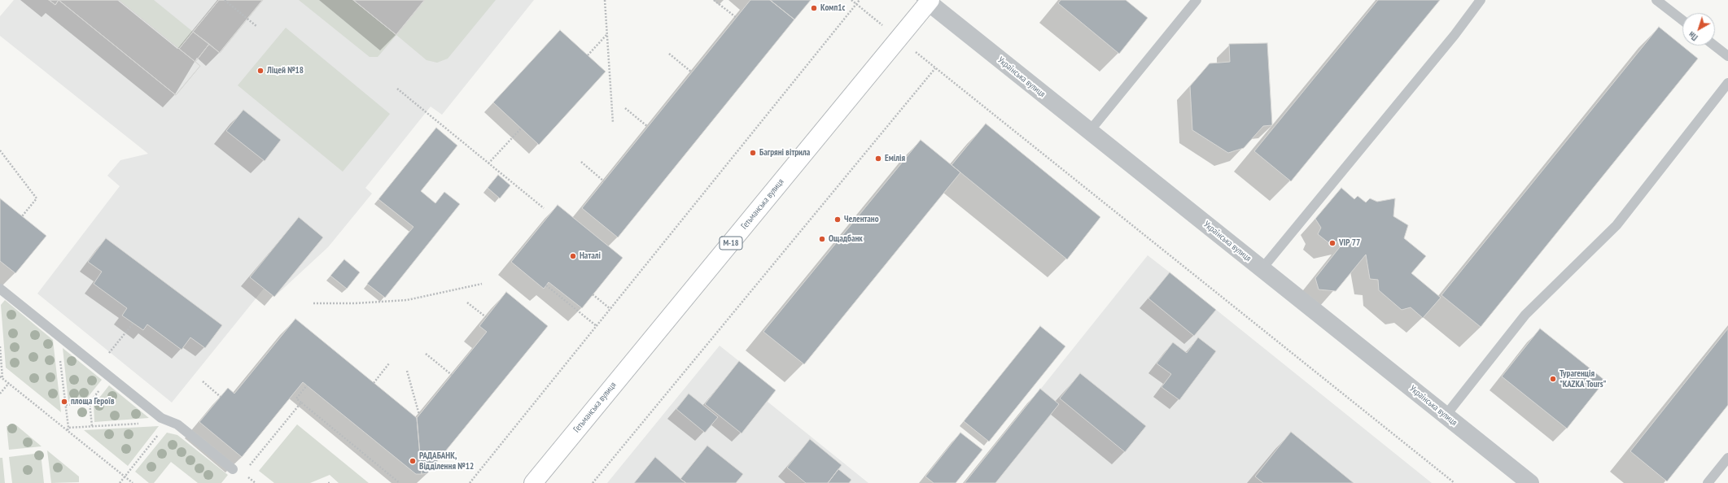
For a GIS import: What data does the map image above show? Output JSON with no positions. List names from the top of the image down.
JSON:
{
  "streets": {
    "highway": ["Гетьманська вулиця", "М-18"],
    "street": ["Українська вулиця"]
  },
  "crossings": [
    ["Українська вулиця", "Гетьманська вулиця"]
  ],
  "places": [
    "Комп1с",
    "Ліцей №18",
    "Багряні вітрила",
    "Емілія",
    "Челентано",
    "Ощадбанк",
    "VIP 77",
    "Наталі",
    "Турагенція \"KAZKA Tours\"",
    "площа Героїв",
    "РАДАБАНК, Відділення №12"
  ],
  "north": "bottom left"
}
